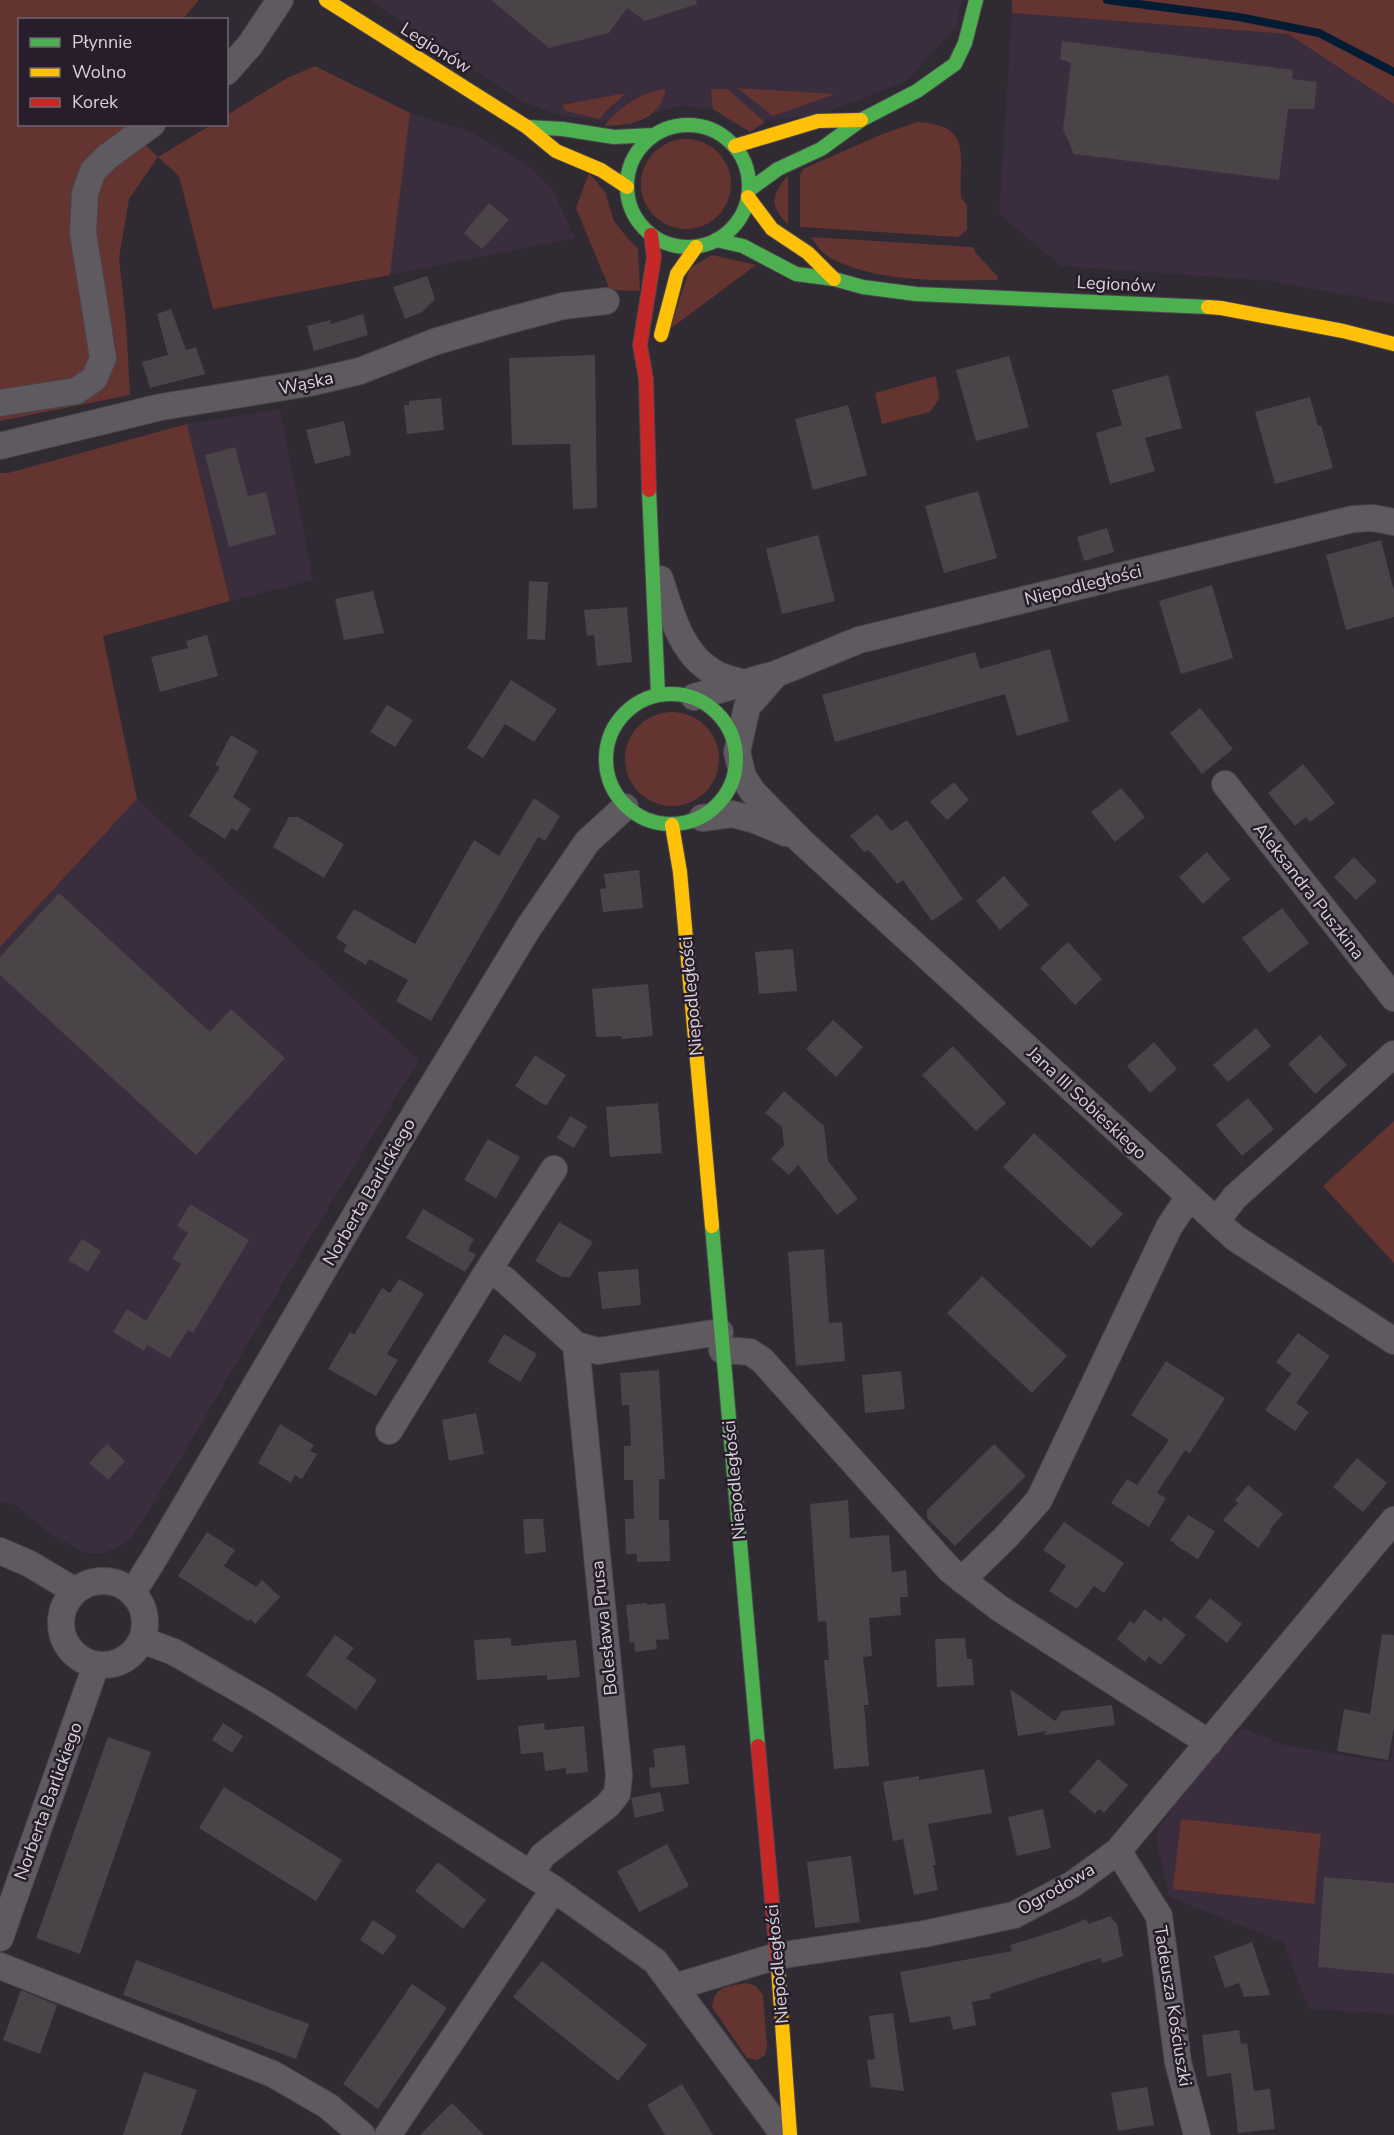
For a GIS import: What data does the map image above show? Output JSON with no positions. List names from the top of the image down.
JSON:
{
  "streets": {
    "street": [
      "Legionów",
      "Wąska",
      "Niepodległości",
      "Aleksandra Puszkina",
      "Jana III Sobieskiego",
      "Norberta Barlickiego",
      "Bolesława Prusa",
      "Ogrodowa",
      "Tadeusza Kościuszki"
    ]
  },
  "crossings": [
    ["Niepodległości", "Jana III Sobieskiego"],
    ["Niepodległości", "Norberta Barlickiego"],
    ["Niepodległości", "Ogrodowa"],
    ["Jana III Sobieskiego", "Norberta Barlickiego"],
    ["Ogrodowa", "Tadeusza Kościuszki"]
  ],
  "legend": ["Płynnie", "Wolno", "Korek"]
}
